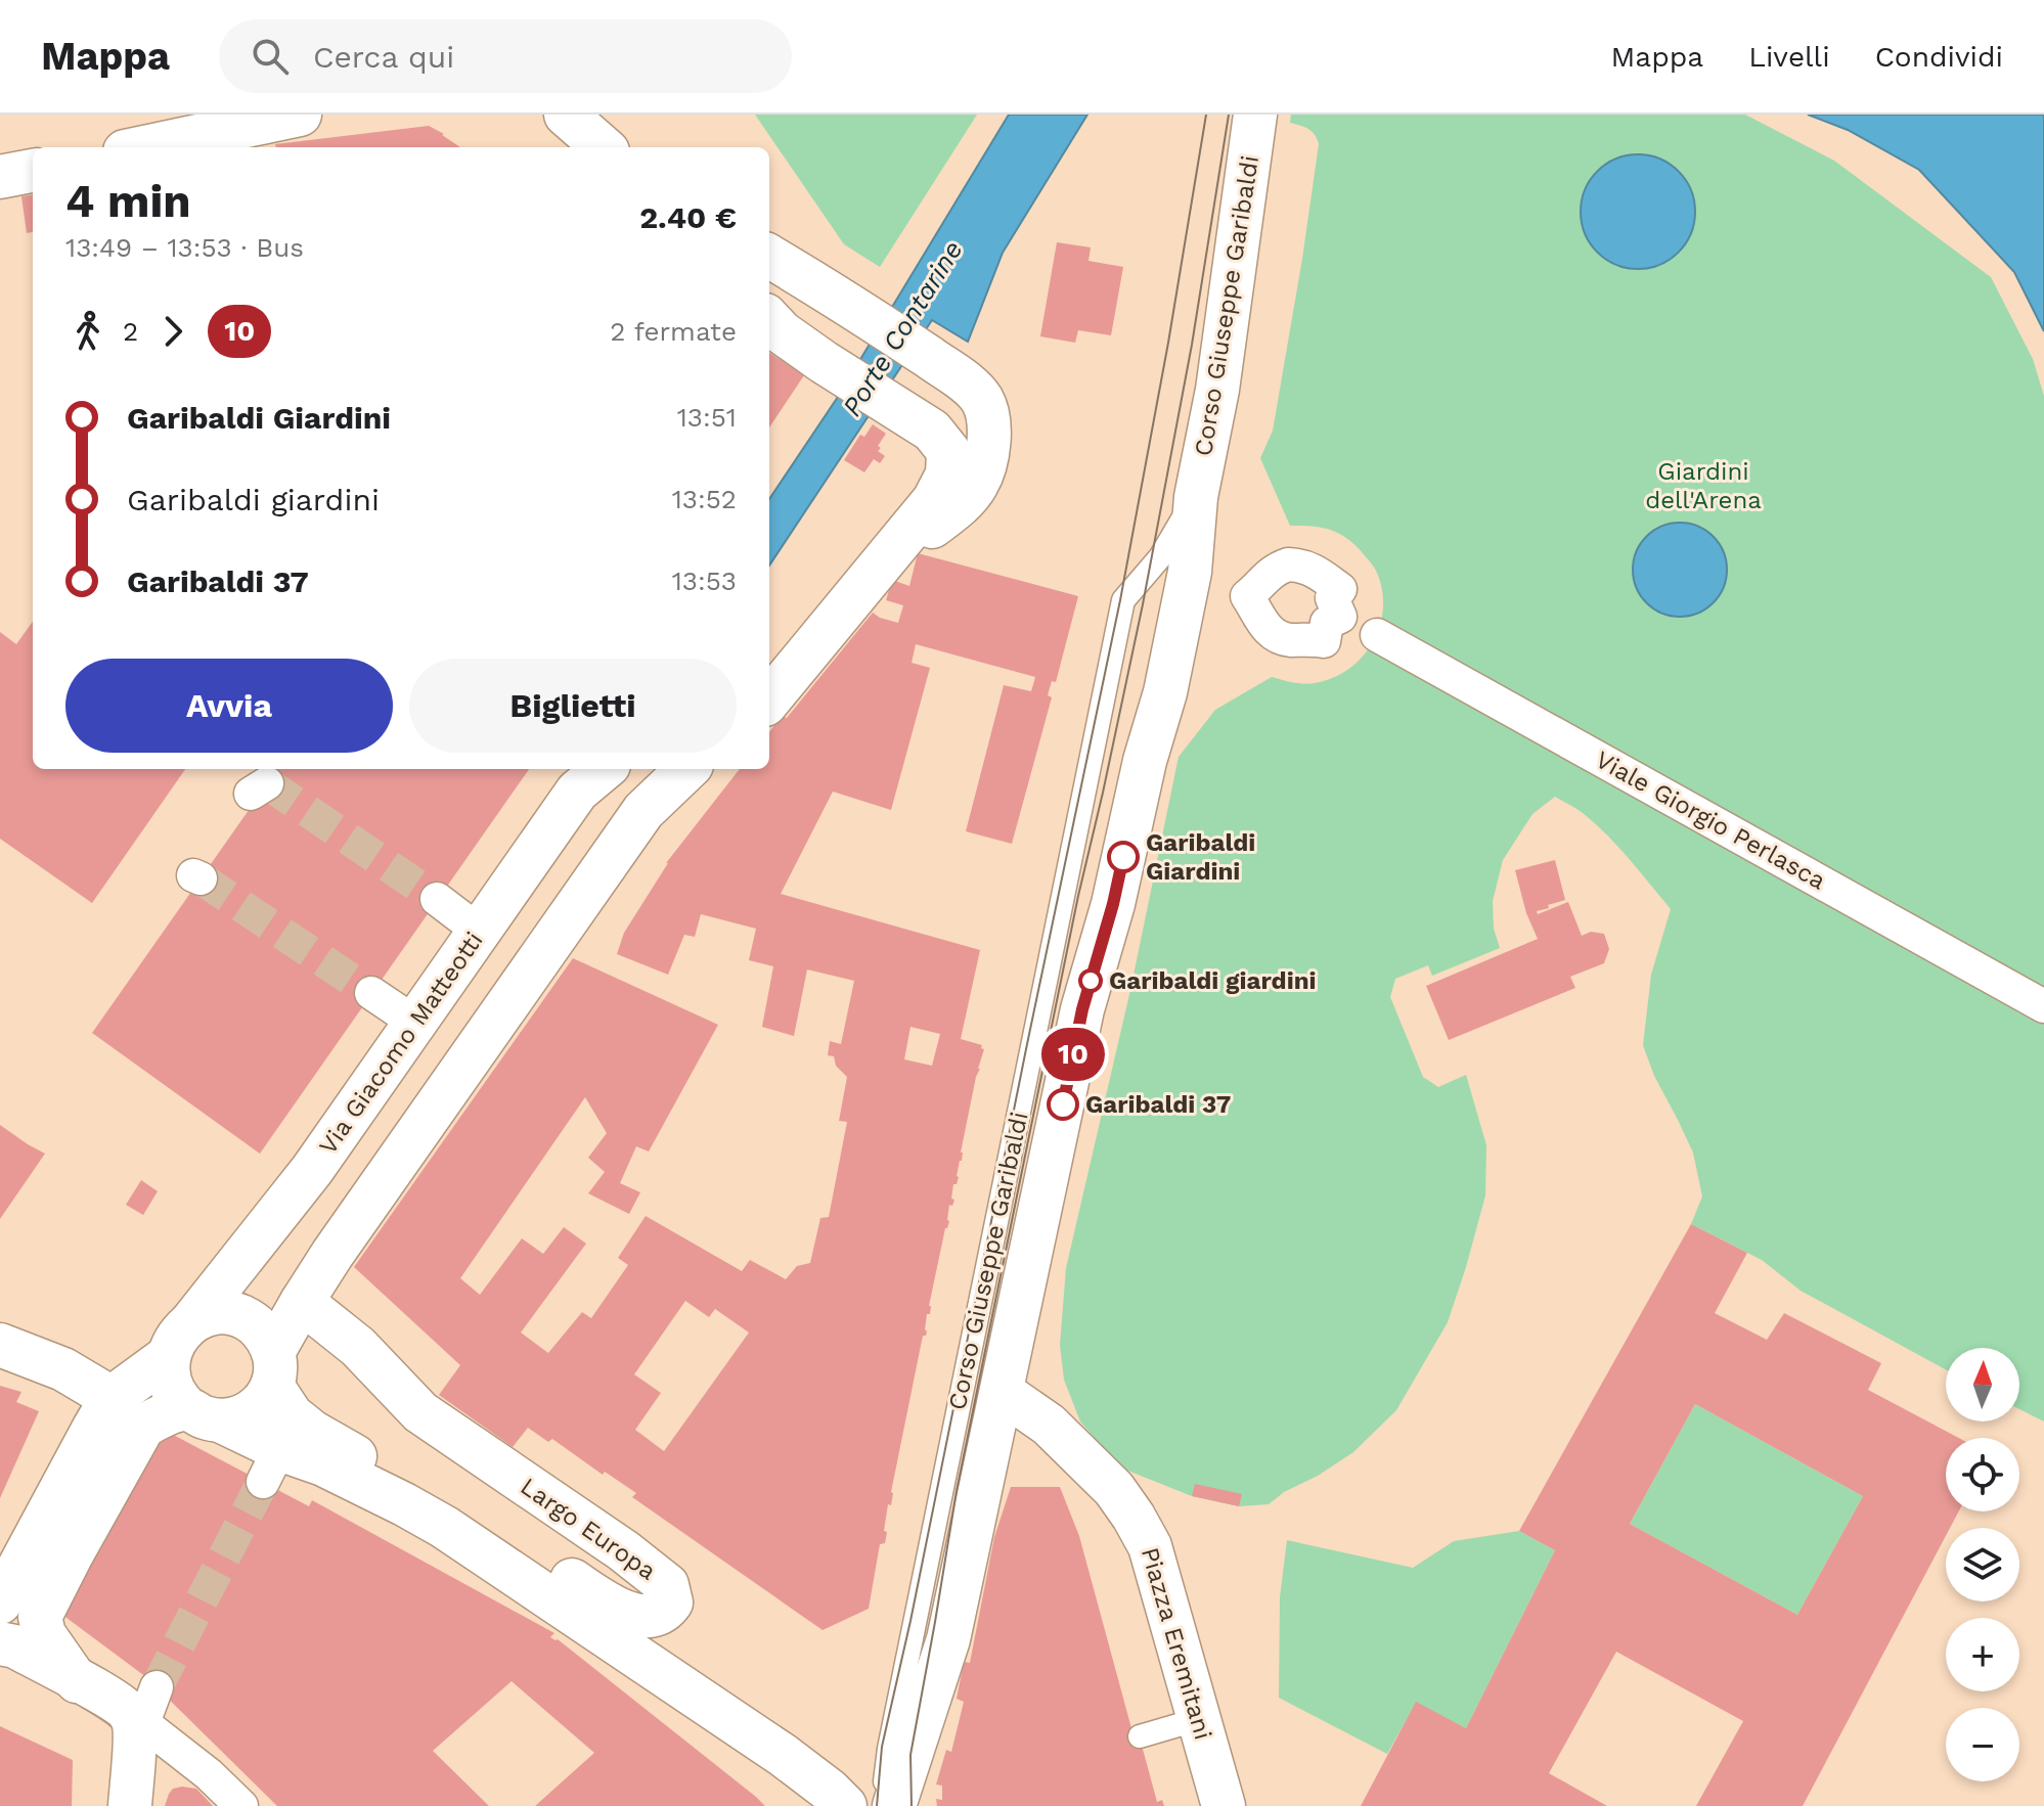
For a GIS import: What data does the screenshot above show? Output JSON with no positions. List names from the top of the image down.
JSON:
{
  "streets": {
    "street": [
      "Corso Giuseppe Garibaldi",
      "Viale Giorgio Perlasca",
      "Via Giacomo Matteotti",
      "Largo Europa",
      "Piazza Eremitani"
    ]
  },
  "crossings": [
    ["Corso Giuseppe Garibaldi", "Piazza Eremitani"],
    ["Via Giacomo Matteotti", "Largo Europa"]
  ],
  "water": ["Porte Contarine"],
  "parks": ["Giardini dell'Arena"],
  "places": ["Garibaldi Giardini", "Garibaldi giardini", "Garibaldi 37"],
  "lines": ["bus line 10"],
  "north": "top",
  "page": {
    "header": "Mappa",
    "search": "Cerca qui",
    "nav": ["Mappa", "Livelli", "Condividi"],
    "on_map": "10",
    "heading": ["4 min", "13:49 – 13:53 · Bus", "2.40 €"],
    "legs": ["2", "10", "2 fermate"],
    "list": [
      {
        "name": "Garibaldi Giardini",
        "value": "13:51"
      },
      {
        "name": "Garibaldi giardini",
        "value": "13:52"
      },
      {
        "name": "Garibaldi 37",
        "value": "13:53"
      }
    ],
    "buttons": ["Avvia", "Biglietti"],
    "map_buttons": ["+", "−"]
  }
}
